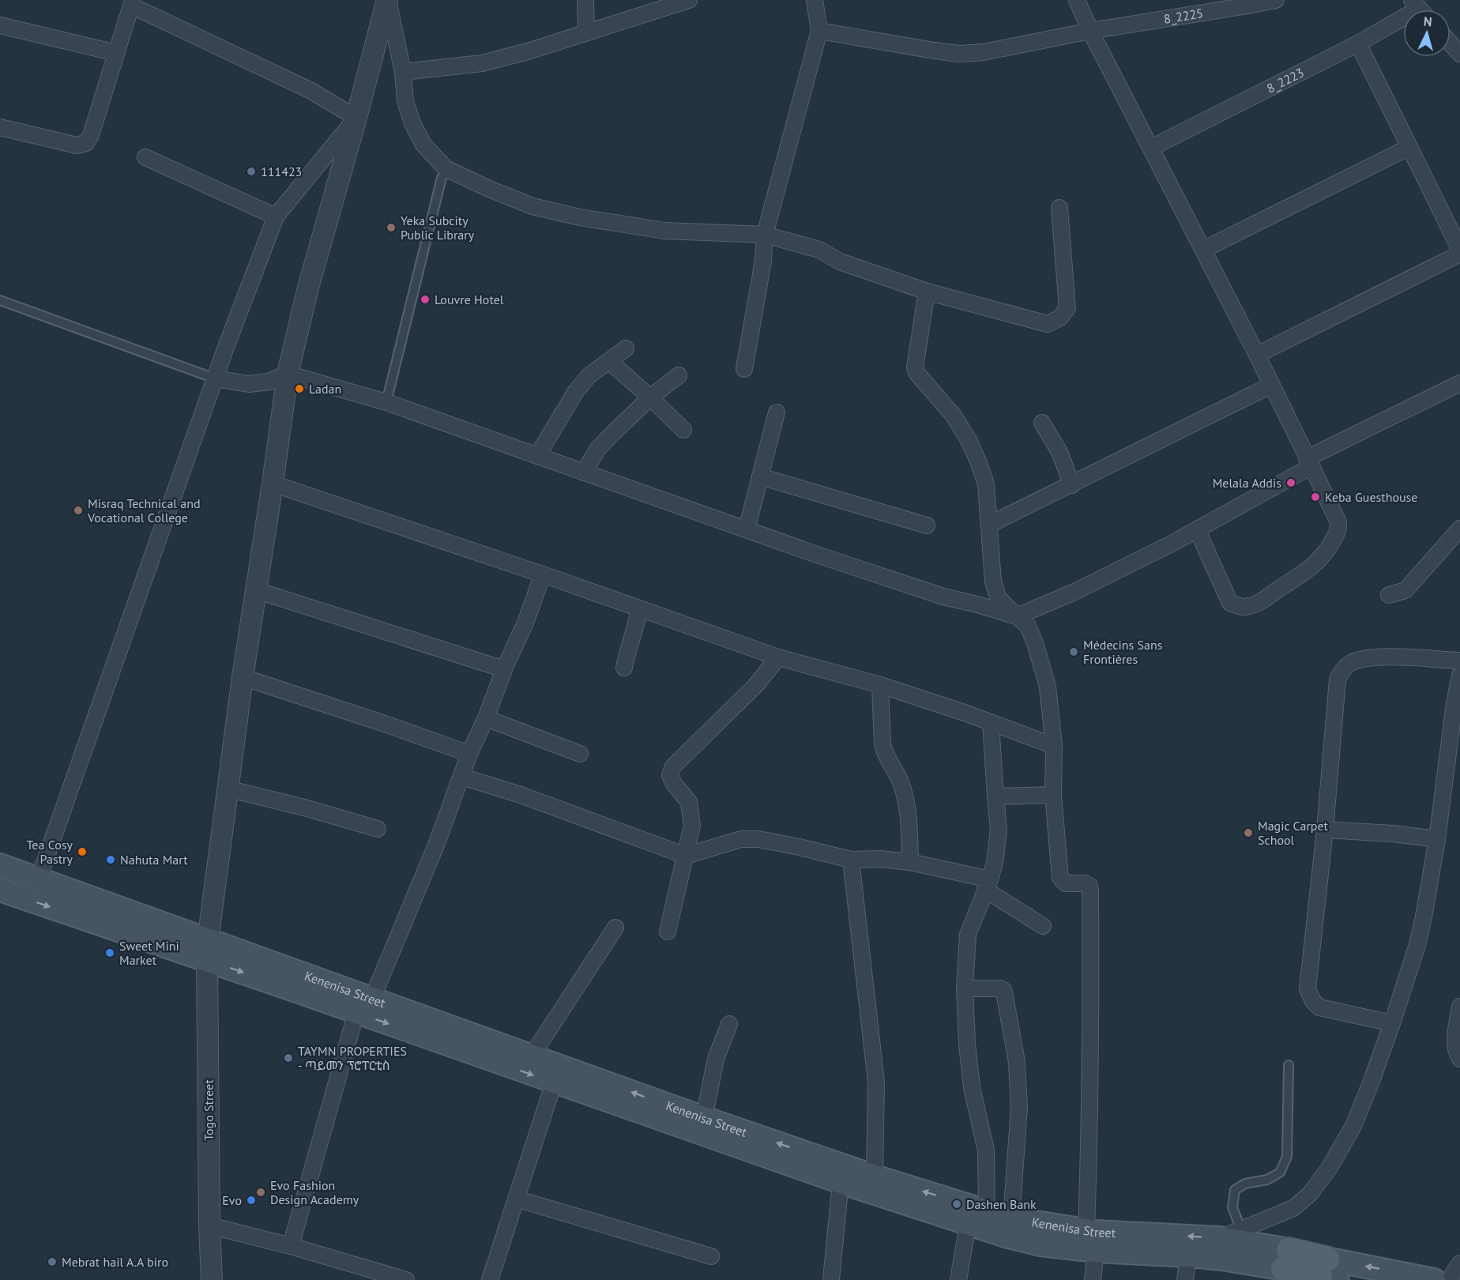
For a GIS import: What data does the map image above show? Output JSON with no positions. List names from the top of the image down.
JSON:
{
  "streets": {
    "main road": ["Kenenisa Street"],
    "street": ["8_2225", "8_2223", "Togo Street"]
  },
  "crossings": [
    ["Kenenisa Street", "Togo Street"]
  ],
  "places": [
    "111423",
    "Yeka Subcity Public Library",
    "Louvre Hotel",
    "Ladan",
    "Melala Addis",
    "Keba Guesthouse",
    "Misraq Technical and Vocational College",
    "Médecins Sans Frontières",
    "Magic Carpet School",
    "Tea Cosy Pastry",
    "Nahuta Mart",
    "Sweet Mini Market",
    "TAYMN PROPERTIES - ጣይመን ፕሮፐርቲስ",
    "Evo Fashion Design Academy",
    "Evo",
    "Dashen Bank",
    "Mebrat hail A.A biro"
  ],
  "north": "top"
}
